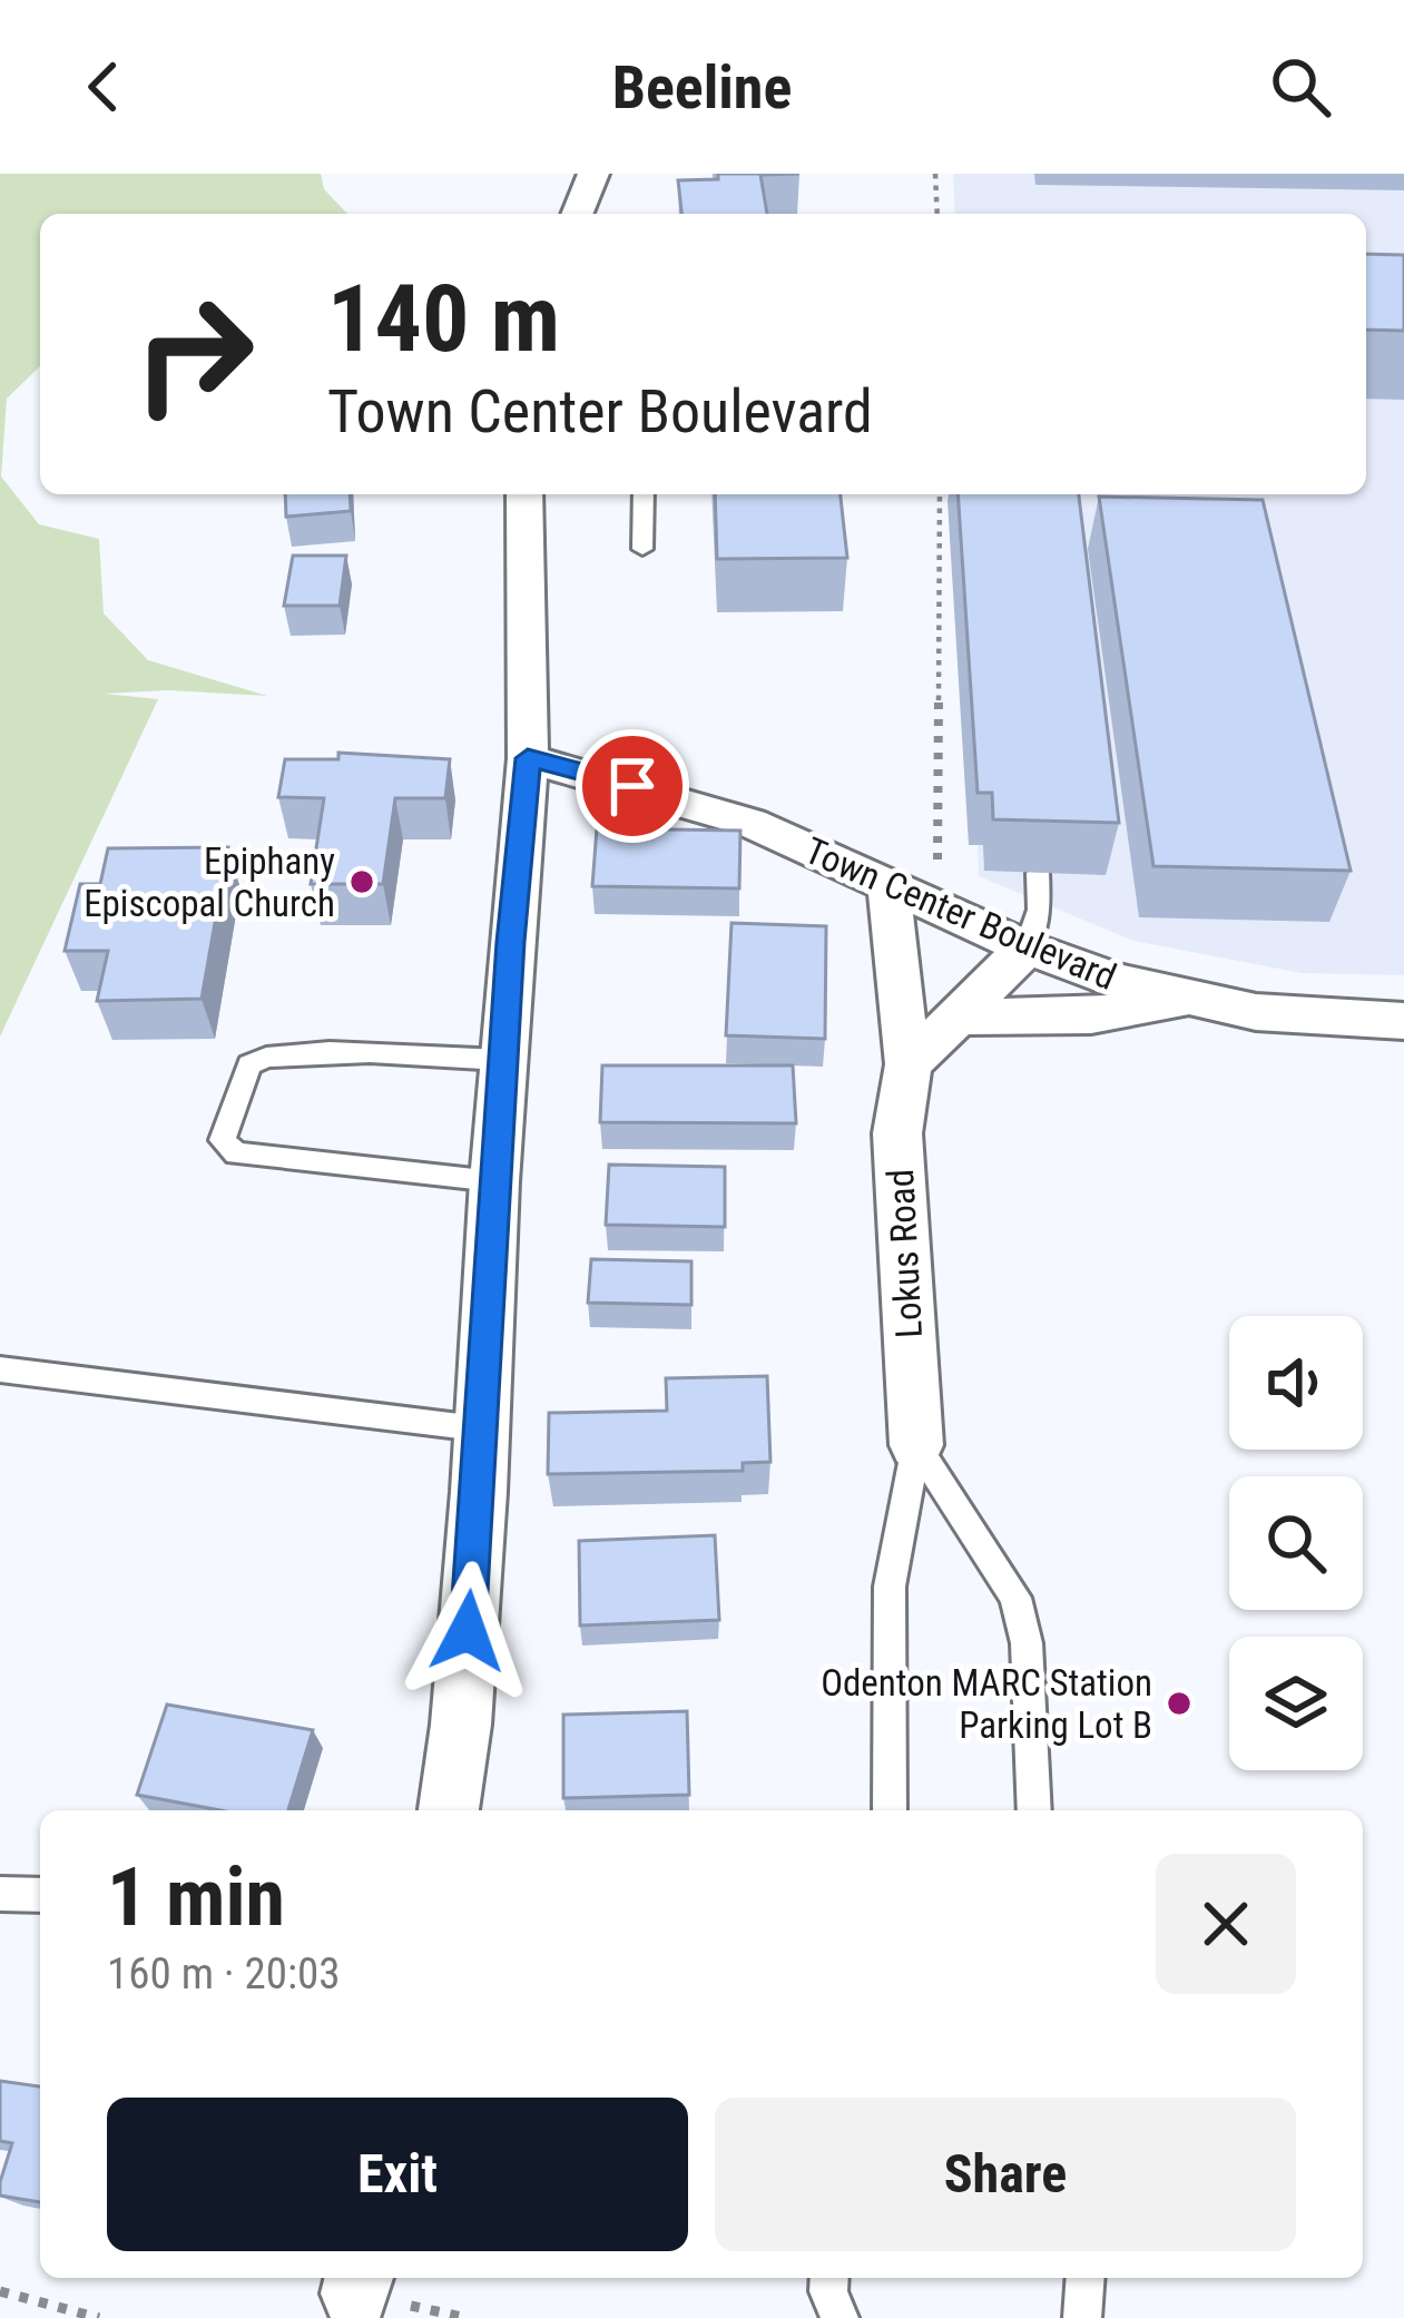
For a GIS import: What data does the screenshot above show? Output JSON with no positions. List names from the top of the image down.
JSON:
{
  "streets": {
    "street": ["Town Center Boulevard", "Lokus Road"]
  },
  "crossings": [
    ["Town Center Boulevard", "Lokus Road"]
  ],
  "places": ["Epiphany Episcopal Church", "Odenton MARC Station Parking Lot B"],
  "page": {
    "header": "Beeline",
    "turn": ["140 m", "Town Center Boulevard"],
    "heading": ["1 min", "160 m · 20:03"],
    "buttons": ["Exit", "Share"]
  }
}
